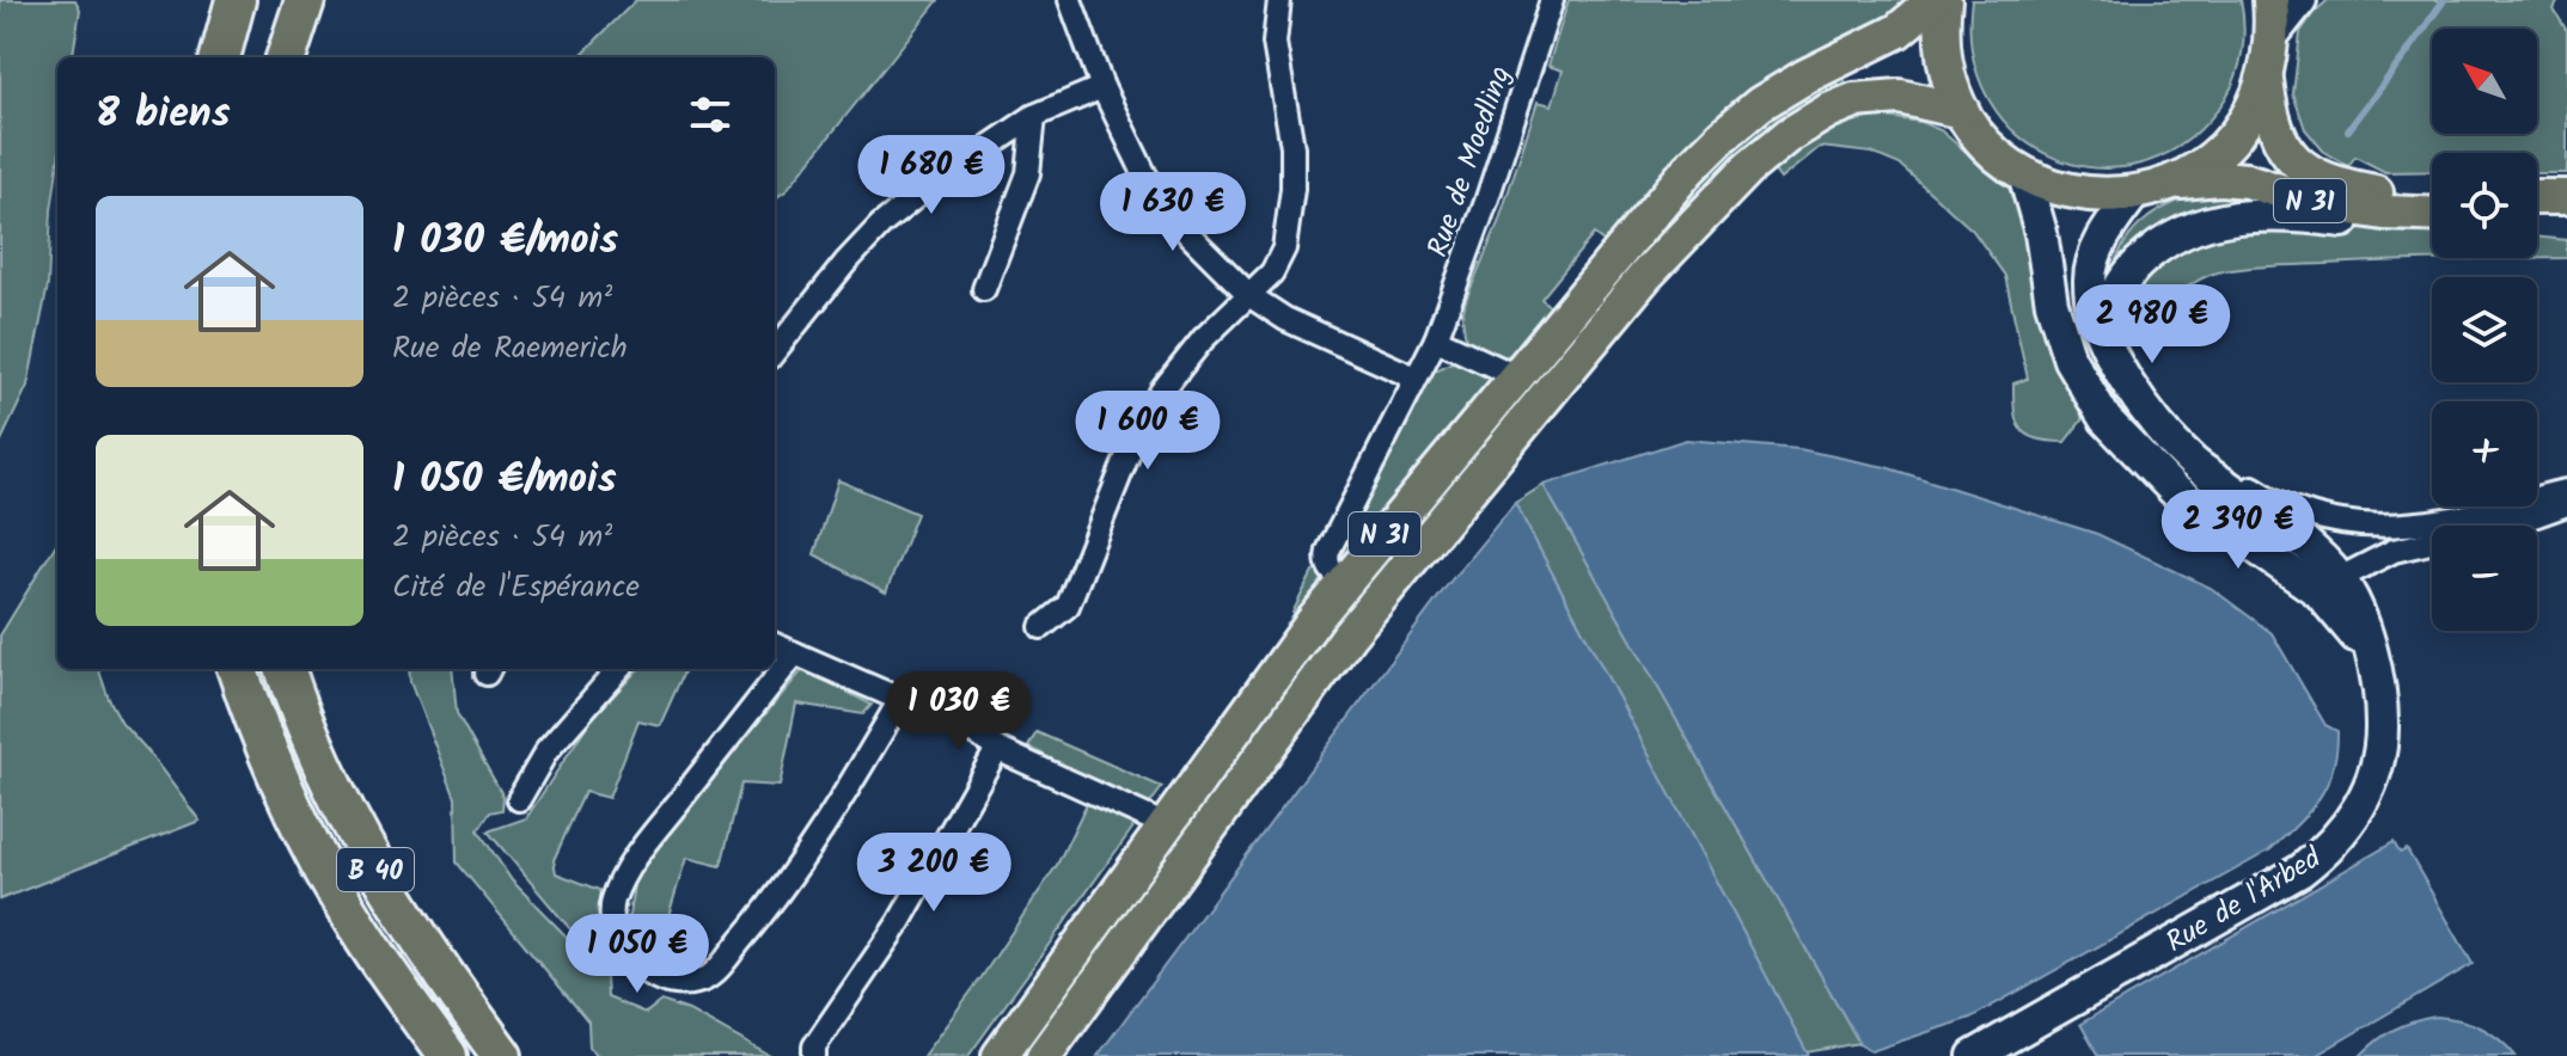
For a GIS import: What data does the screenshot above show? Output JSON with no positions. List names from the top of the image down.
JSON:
{
  "streets": {
    "highway": ["B 40"],
    "main road": ["N 31", "Rue de l'Arbed"],
    "street": ["Rue de Moedling"]
  },
  "crossings": [
    ["Rue de Moedling", "N 31"]
  ],
  "north": "top left",
  "page": {
    "map_buttons": ["+", "−"],
    "heading": "8 biens",
    "price": [
      "1 680 €",
      "1 630 €",
      "2 980 €",
      "1 600 €",
      "2 390 €",
      "1 030 €",
      "3 200 €",
      "1 050 €"
    ],
    "list": [
      {
        "name": "1 030 €/mois",
        "note": "2 pièces · 54 m² · Rue de Raemerich"
      },
      {
        "name": "1 050 €/mois",
        "note": "2 pièces · 54 m² · Cité de l'Espérance"
      }
    ]
  }
}
